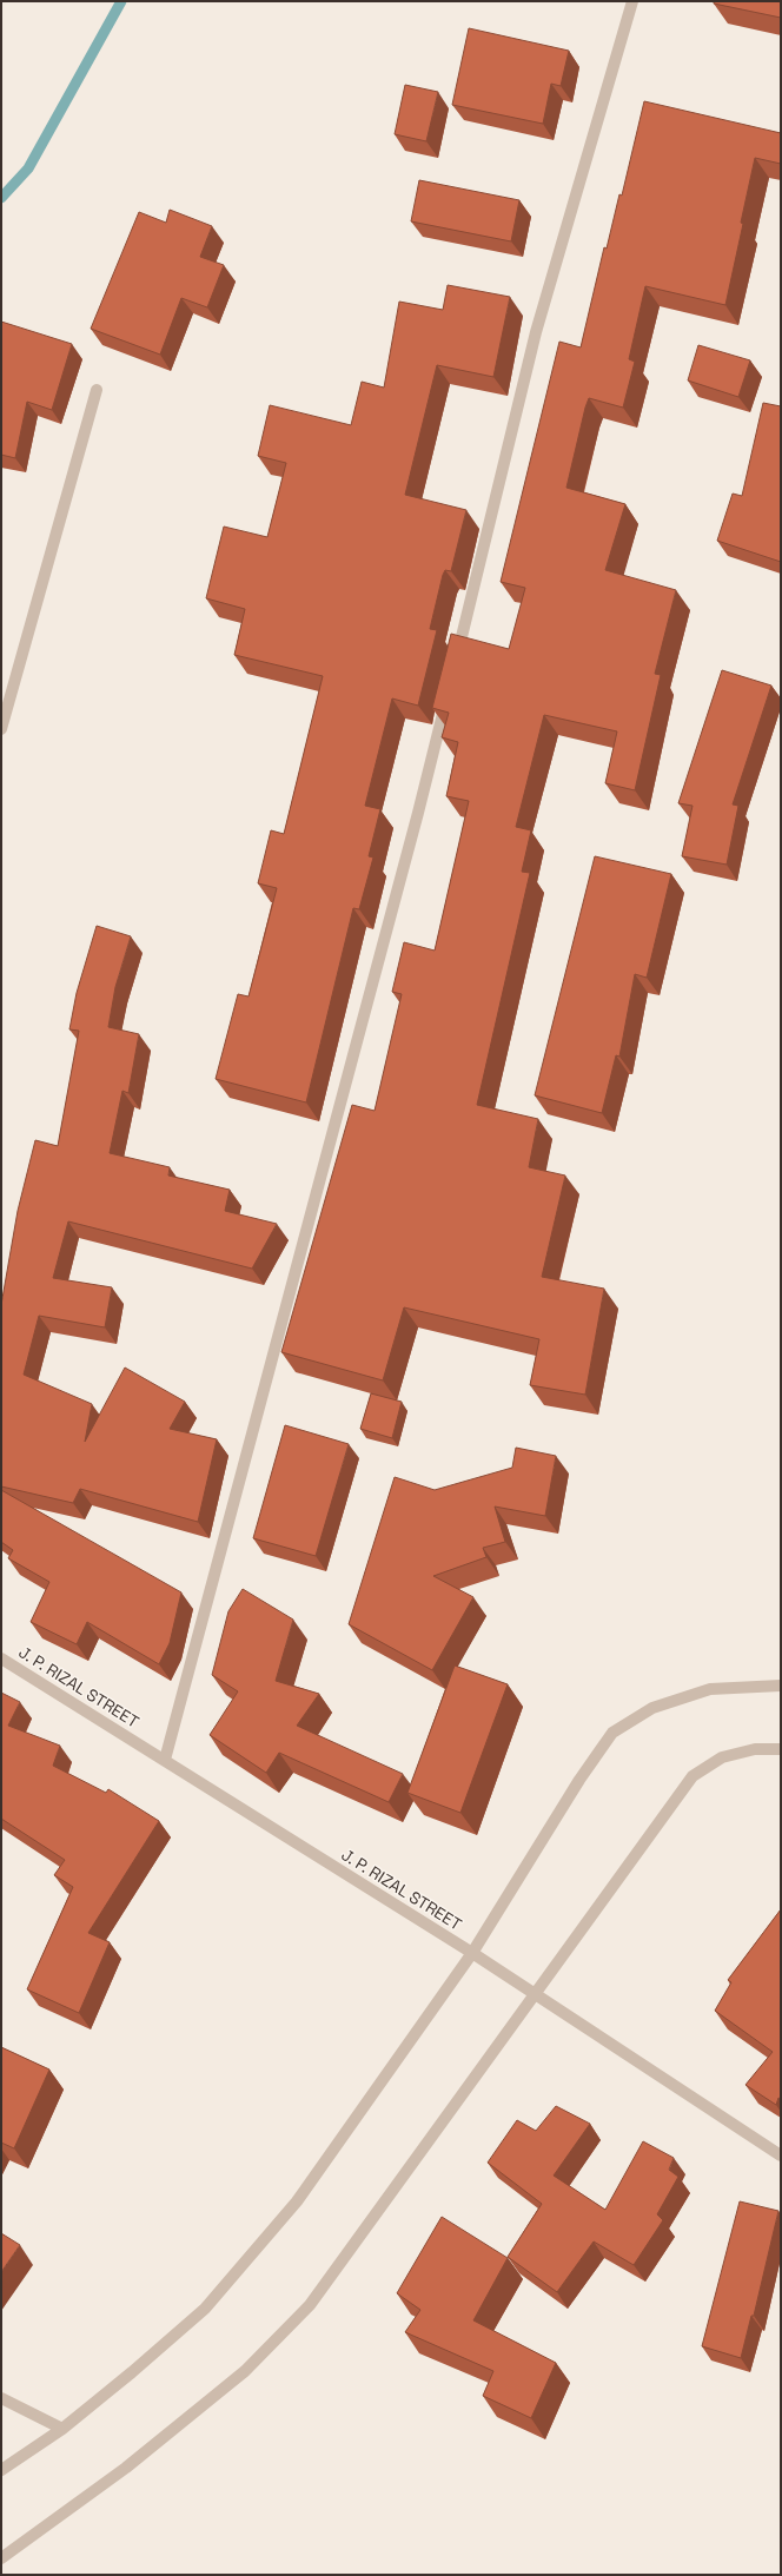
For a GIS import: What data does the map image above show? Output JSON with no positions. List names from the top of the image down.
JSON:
{
  "streets": {
    "street": ["J. P. RIZAL STREET"]
  }
}
